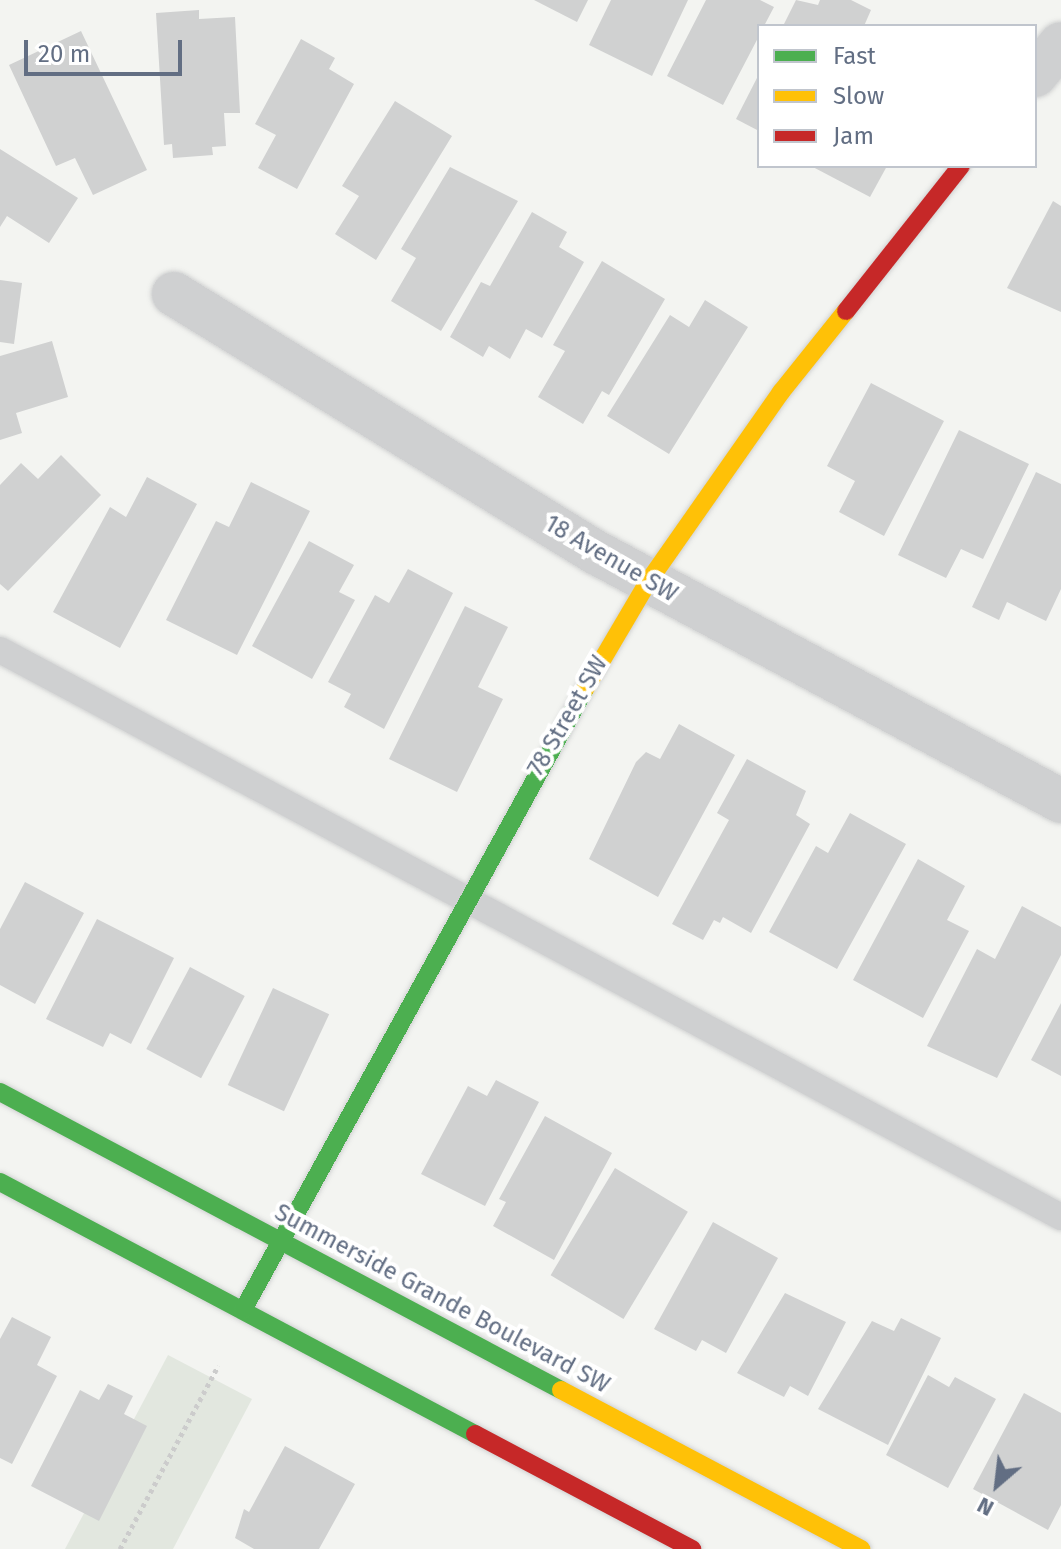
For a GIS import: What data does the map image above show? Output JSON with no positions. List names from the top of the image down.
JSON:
{
  "streets": {
    "street": ["18 Avenue SW", "78 Street SW", "Summerside Grande Boulevard SW"]
  },
  "crossings": [
    ["18 Avenue SW", "78 Street SW"],
    ["78 Street SW", "Summerside Grande Boulevard SW"]
  ],
  "legend": ["Fast", "Slow", "Jam"],
  "scale_bar": "20 m",
  "north": "bottom left"
}
